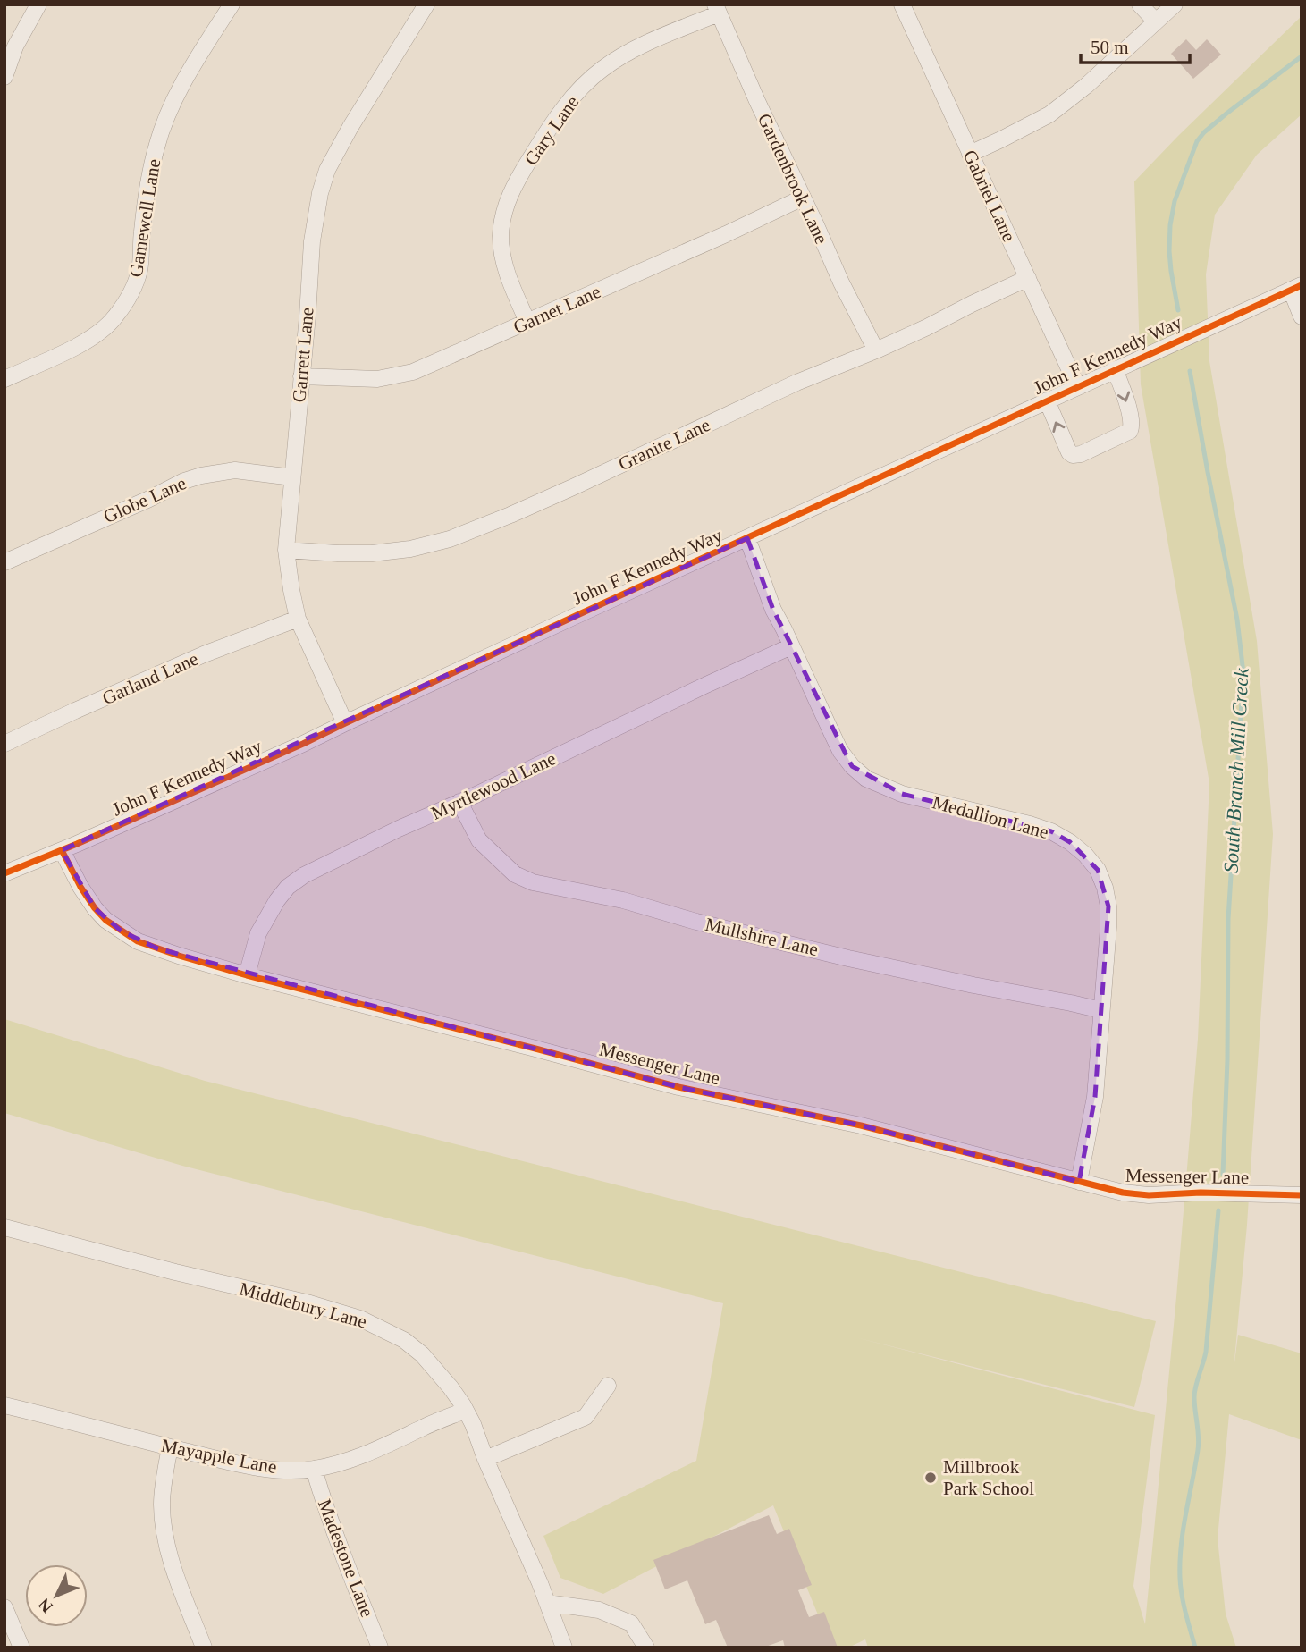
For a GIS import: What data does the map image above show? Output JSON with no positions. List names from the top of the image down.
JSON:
{
  "streets": {
    "street": [
      "Gary Lane",
      "Gardenbrook Lane",
      "Gabriel Lane",
      "Gamewell Lane",
      "Garnet Lane",
      "Garrett Lane",
      "John F Kennedy Way",
      "Granite Lane",
      "Globe Lane",
      "Garland Lane",
      "Myrtlewood Lane",
      "Medallion Lane",
      "Mullshire Lane",
      "Messenger Lane",
      "Middlebury Lane",
      "Mayapple Lane",
      "Madestone Lane"
    ]
  },
  "crossings": [
    ["Gary Lane", "Gardenbrook Lane"],
    ["Gary Lane", "Garnet Lane"],
    ["Gardenbrook Lane", "Garnet Lane"],
    ["Gardenbrook Lane", "Granite Lane"],
    ["Gabriel Lane", "John F Kennedy Way"],
    ["Gabriel Lane", "Granite Lane"],
    ["Garnet Lane", "Garrett Lane"],
    ["Garrett Lane", "John F Kennedy Way"],
    ["Garrett Lane", "Granite Lane"],
    ["Garrett Lane", "Globe Lane"],
    ["Garrett Lane", "Garland Lane"],
    ["John F Kennedy Way", "Medallion Lane"],
    ["John F Kennedy Way", "Messenger Lane"],
    ["Myrtlewood Lane", "Medallion Lane"],
    ["Myrtlewood Lane", "Mullshire Lane"],
    ["Myrtlewood Lane", "Messenger Lane"],
    ["Medallion Lane", "Mullshire Lane"],
    ["Medallion Lane", "Messenger Lane"],
    ["Middlebury Lane", "Mayapple Lane"],
    ["Mayapple Lane", "Madestone Lane"]
  ],
  "water": ["South Branch Mill Creek"],
  "places": ["Millbrook Park School"],
  "scale_bar": "50 m",
  "north": "bottom left"
}
